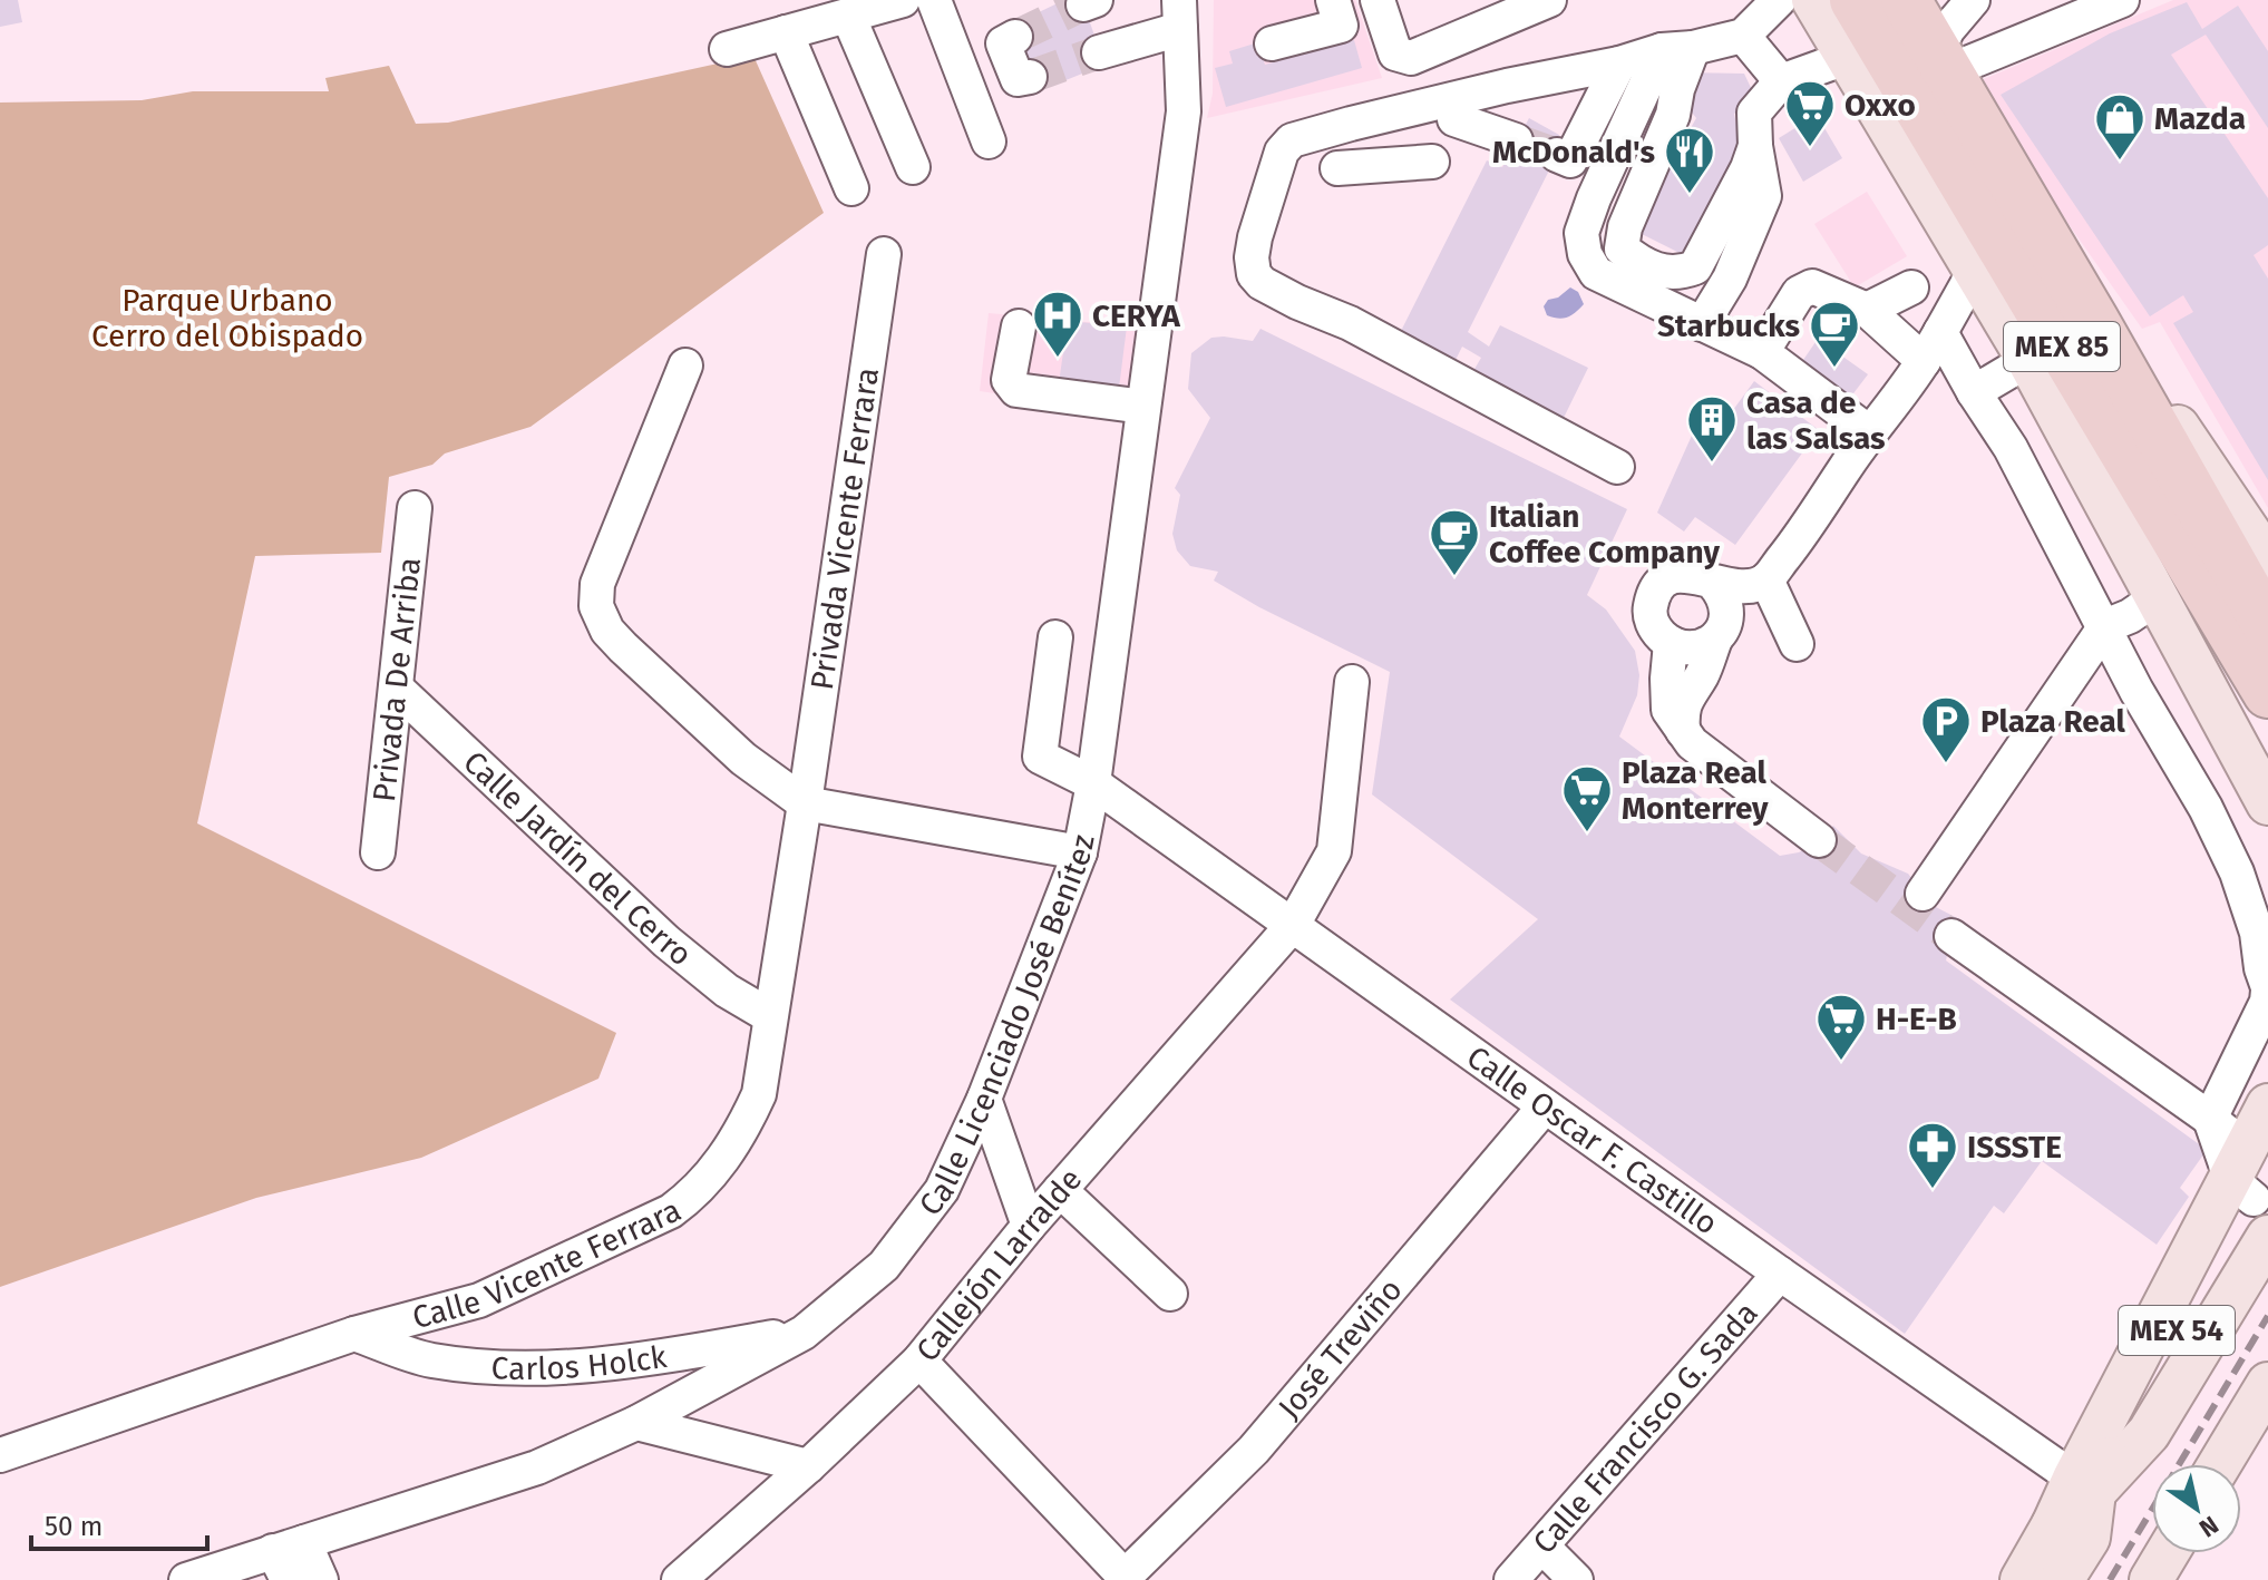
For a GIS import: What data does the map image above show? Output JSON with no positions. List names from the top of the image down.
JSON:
{
  "streets": {
    "highway": ["MEX 85"],
    "main road": ["MEX 54"],
    "street": [
      "Privada Vicente Ferrara",
      "Privada De Arriba",
      "Calle Jardín del Cerro",
      "Calle Licenciado José Benítez",
      "Calle Oscar F. Castillo",
      "Calle Vicente Ferrara",
      "Callejón Larralde",
      "José Treviño",
      "Carlos Holck",
      "Calle Francisco G. Sada"
    ]
  },
  "crossings": [
    ["Privada Vicente Ferrara", "Calle Vicente Ferrara"],
    ["Privada De Arriba", "Calle Jardín del Cerro"],
    ["Calle Jardín del Cerro", "Calle Vicente Ferrara"],
    ["Calle Licenciado José Benítez", "Calle Oscar F. Castillo"],
    ["Calle Licenciado José Benítez", "Carlos Holck"],
    ["Calle Oscar F. Castillo", "Callejón Larralde"],
    ["Calle Oscar F. Castillo", "MEX 54"],
    ["Calle Oscar F. Castillo", "José Treviño"],
    ["Calle Oscar F. Castillo", "Calle Francisco G. Sada"],
    ["Calle Vicente Ferrara", "Carlos Holck"]
  ],
  "parks": ["Parque Urbano Cerro del Obispado"],
  "places": {
    "supermarket": ["Oxxo", "Plaza Real Monterrey", "H-E-B"],
    "shop": ["Mazda"],
    "restaurant": ["McDonald's"],
    "hospital": ["CERYA"],
    "cafe": ["Starbucks", "Italian Coffee Company"],
    "building": ["Casa de las Salsas"],
    "parking": ["Plaza Real"],
    "pharmacy": ["ISSSTE"]
  },
  "scale_bar": "50 m",
  "north": "bottom right"
}
